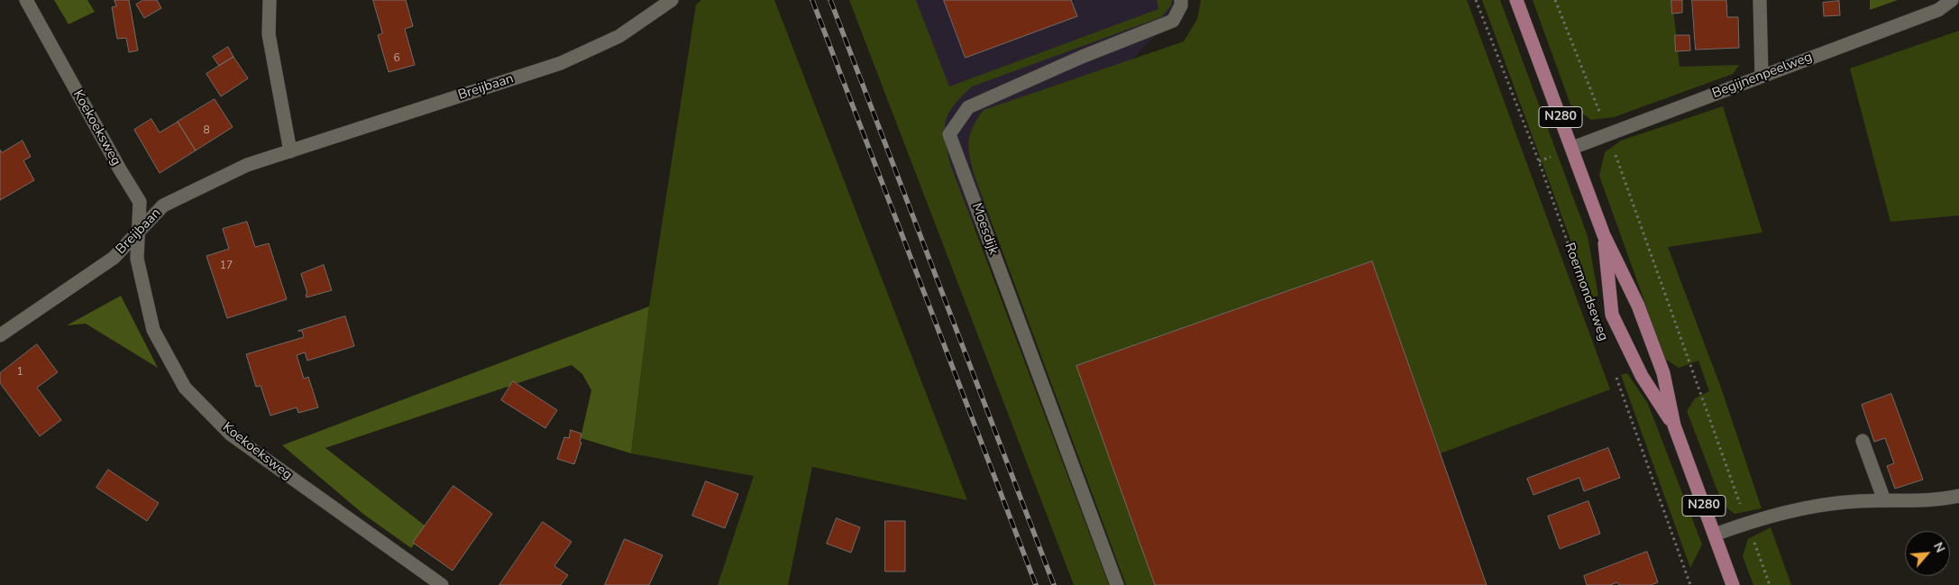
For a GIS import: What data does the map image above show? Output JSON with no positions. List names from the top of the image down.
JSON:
{
  "streets": {
    "main road": ["N280", "Roermondseweg"],
    "street": [
      "Begijnenpeelweg",
      "Breijbaan",
      "Koekoeksweg",
      "Moesdijk"
    ]
  },
  "crossings": [
    ["Begijnenpeelweg", "Roermondseweg"],
    ["Breijbaan", "Koekoeksweg"]
  ],
  "house_numbers": [
    "6",
    "8",
    "17",
    "1"
  ],
  "north": "top right"
}
